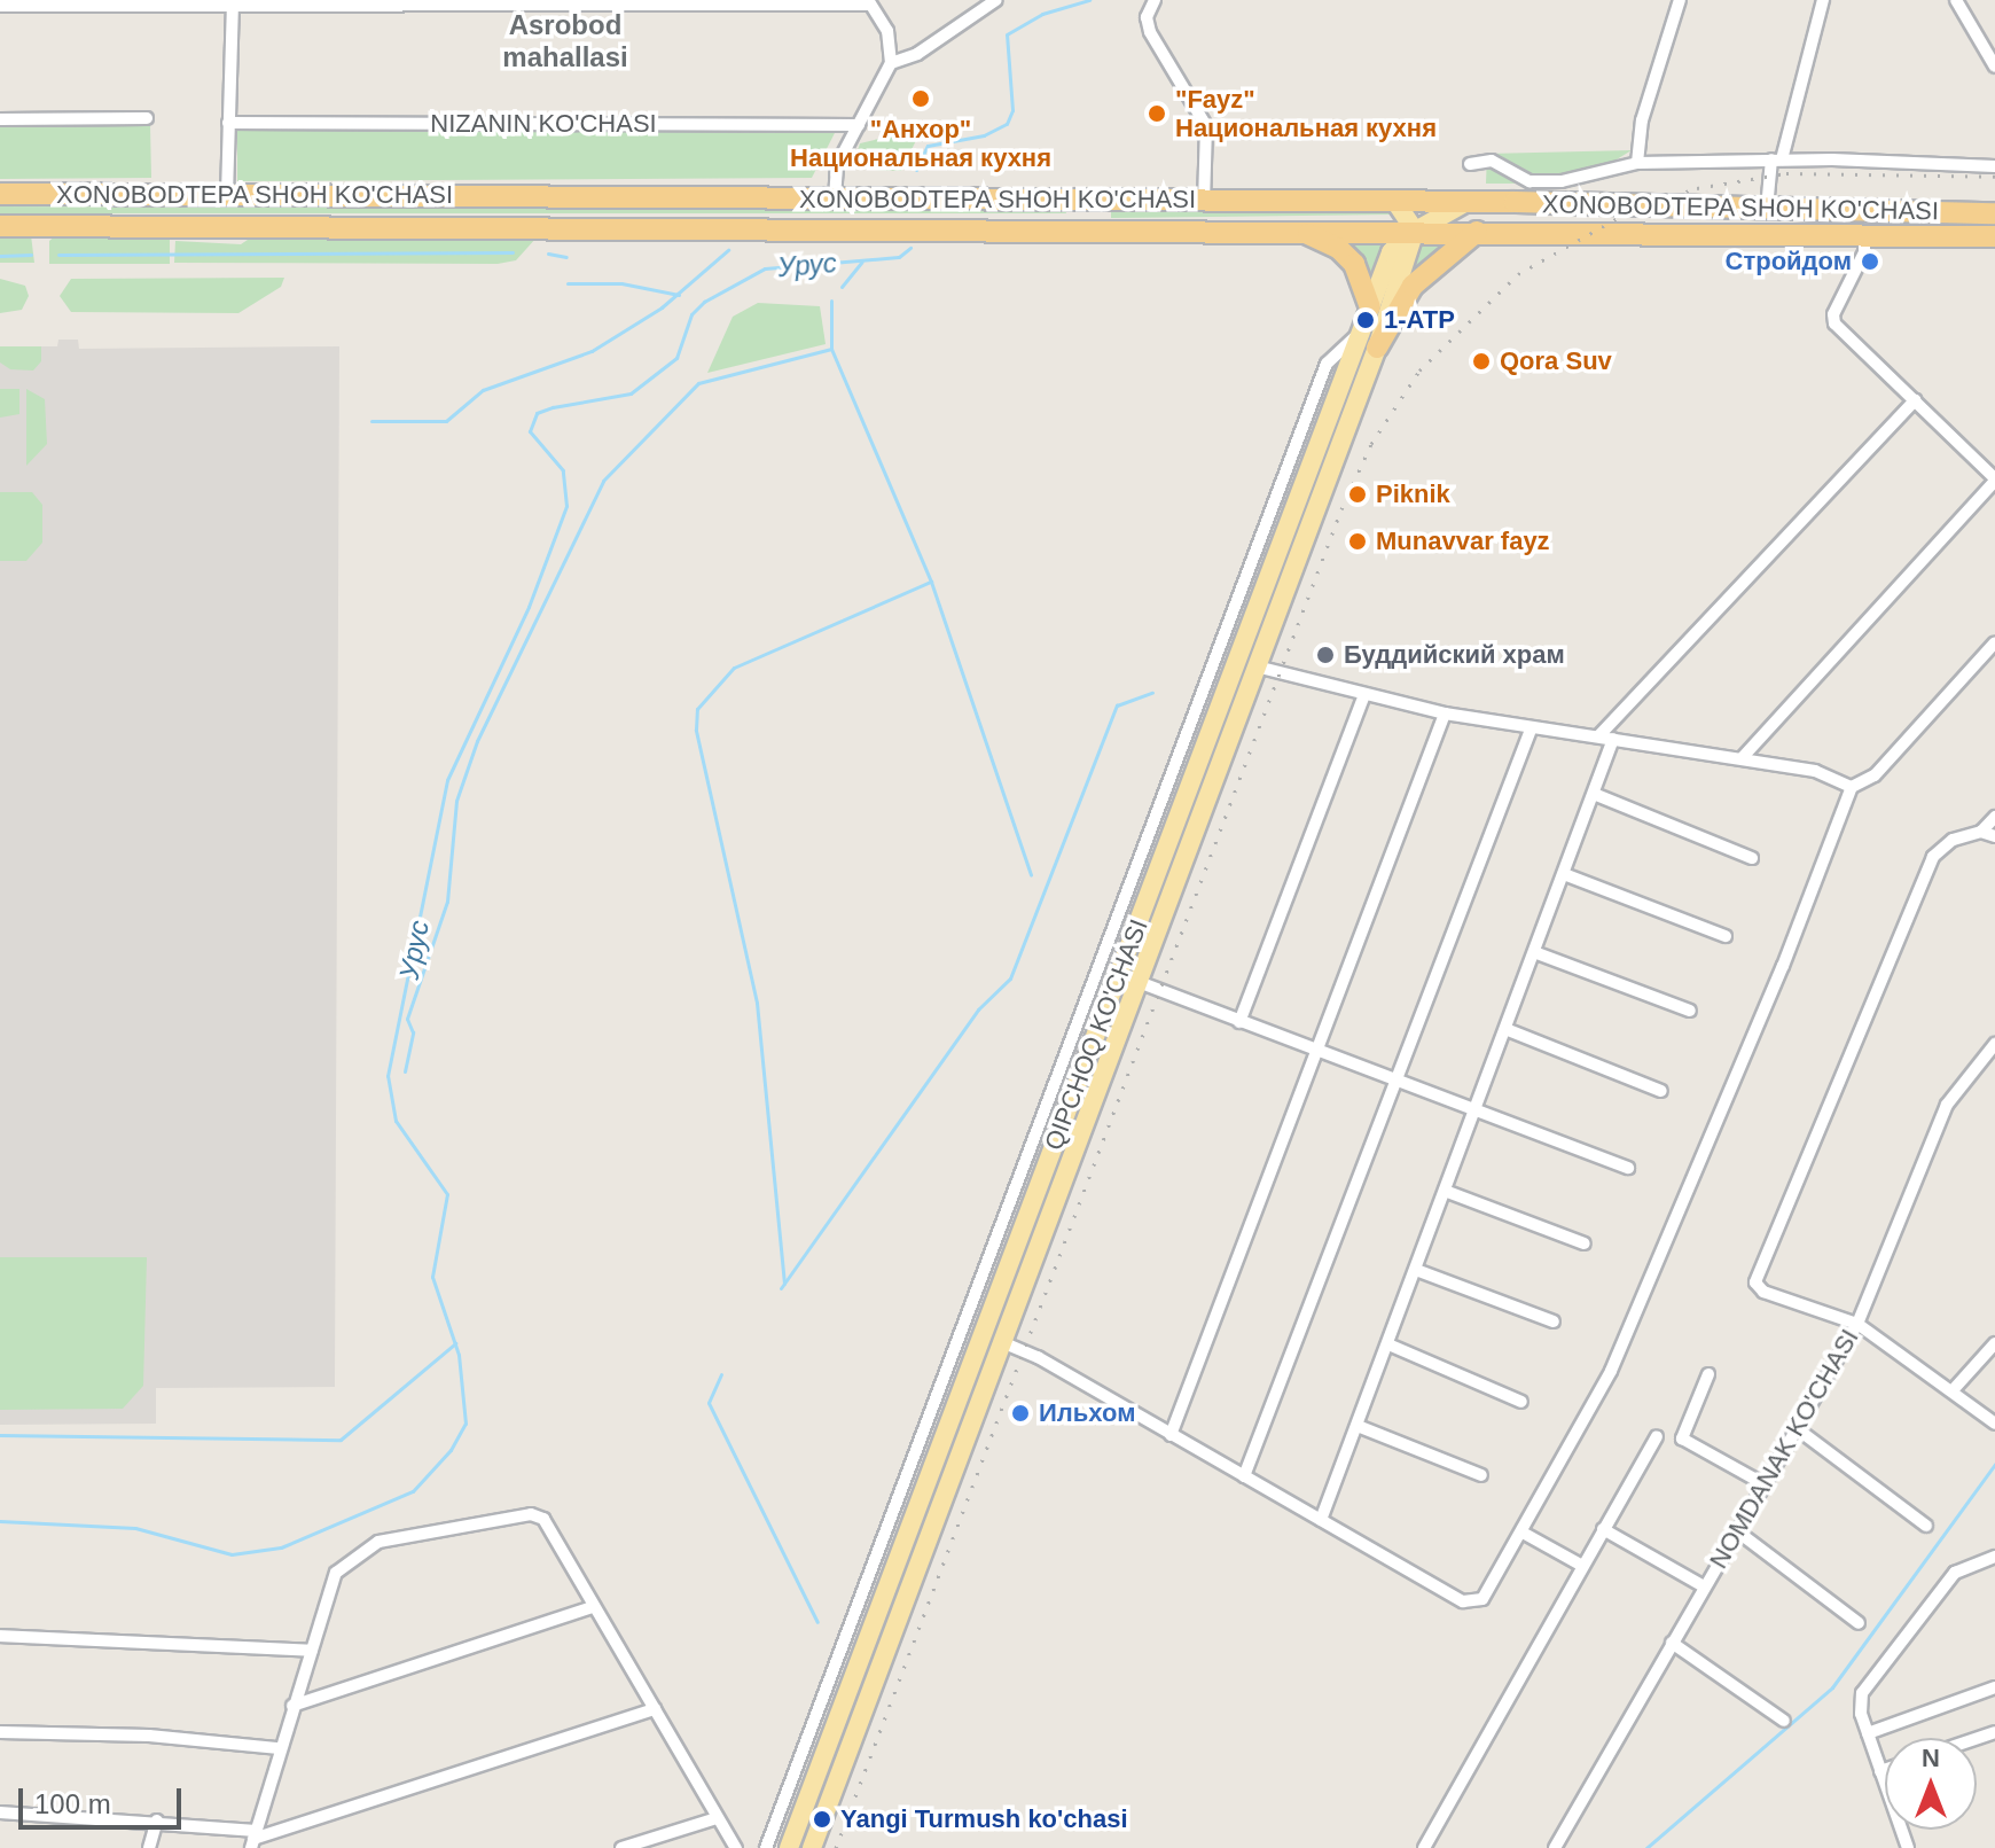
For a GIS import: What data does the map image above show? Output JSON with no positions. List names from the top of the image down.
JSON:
{
  "streets": {
    "highway": ["XONOBODTEPA SHOH KO'CHASI"],
    "main road": ["QIPCHOQ KO'CHASI"],
    "street": ["NIZANIN KO'CHASI", "NOMDANAK KO'CHASI"]
  },
  "crossings": [
    ["XONOBODTEPA SHOH KO'CHASI", "QIPCHOQ KO'CHASI"]
  ],
  "districts": ["Asrobod mahallasi"],
  "water": ["Урус"],
  "places": [
    "\"Анхор\" Национальная кухня",
    "\"Fayz\" Национальная кухня",
    "Стройдом",
    "1-ATP",
    "Qora Suv",
    "Piknik",
    "Munavvar fayz",
    "Буддийский храм",
    "Ильхом",
    "Yangi Turmush ko'chasi"
  ],
  "scale_bar": "100 m",
  "north": "top"
}
